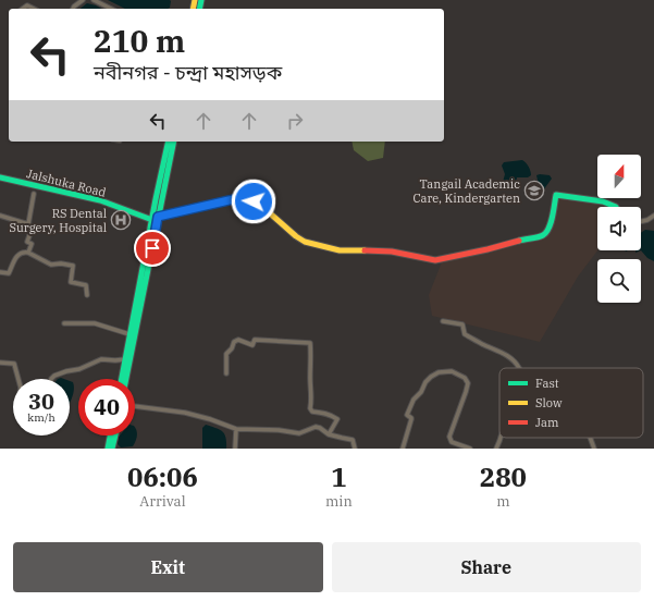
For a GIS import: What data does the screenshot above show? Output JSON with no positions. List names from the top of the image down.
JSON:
{
  "streets": {
    "main road": ["Jalshuka Road"]
  },
  "places": {
    "school or university": ["Tangail Academic Care, Kindergarten"],
    "hospital": ["RS Dental Surgery, Hospital"]
  },
  "legend": ["Fast", "Slow", "Jam"],
  "north": "top",
  "page": {
    "turn": ["210 m", "নবীনগর - চন্দ্রা মহাসড়ক"],
    "speed": "30 km/h",
    "limit": "40",
    "eta": [
      "06:06",
      "Arrival",
      "1",
      "min",
      "280",
      "m"
    ],
    "buttons": ["Exit", "Share"]
  }
}
